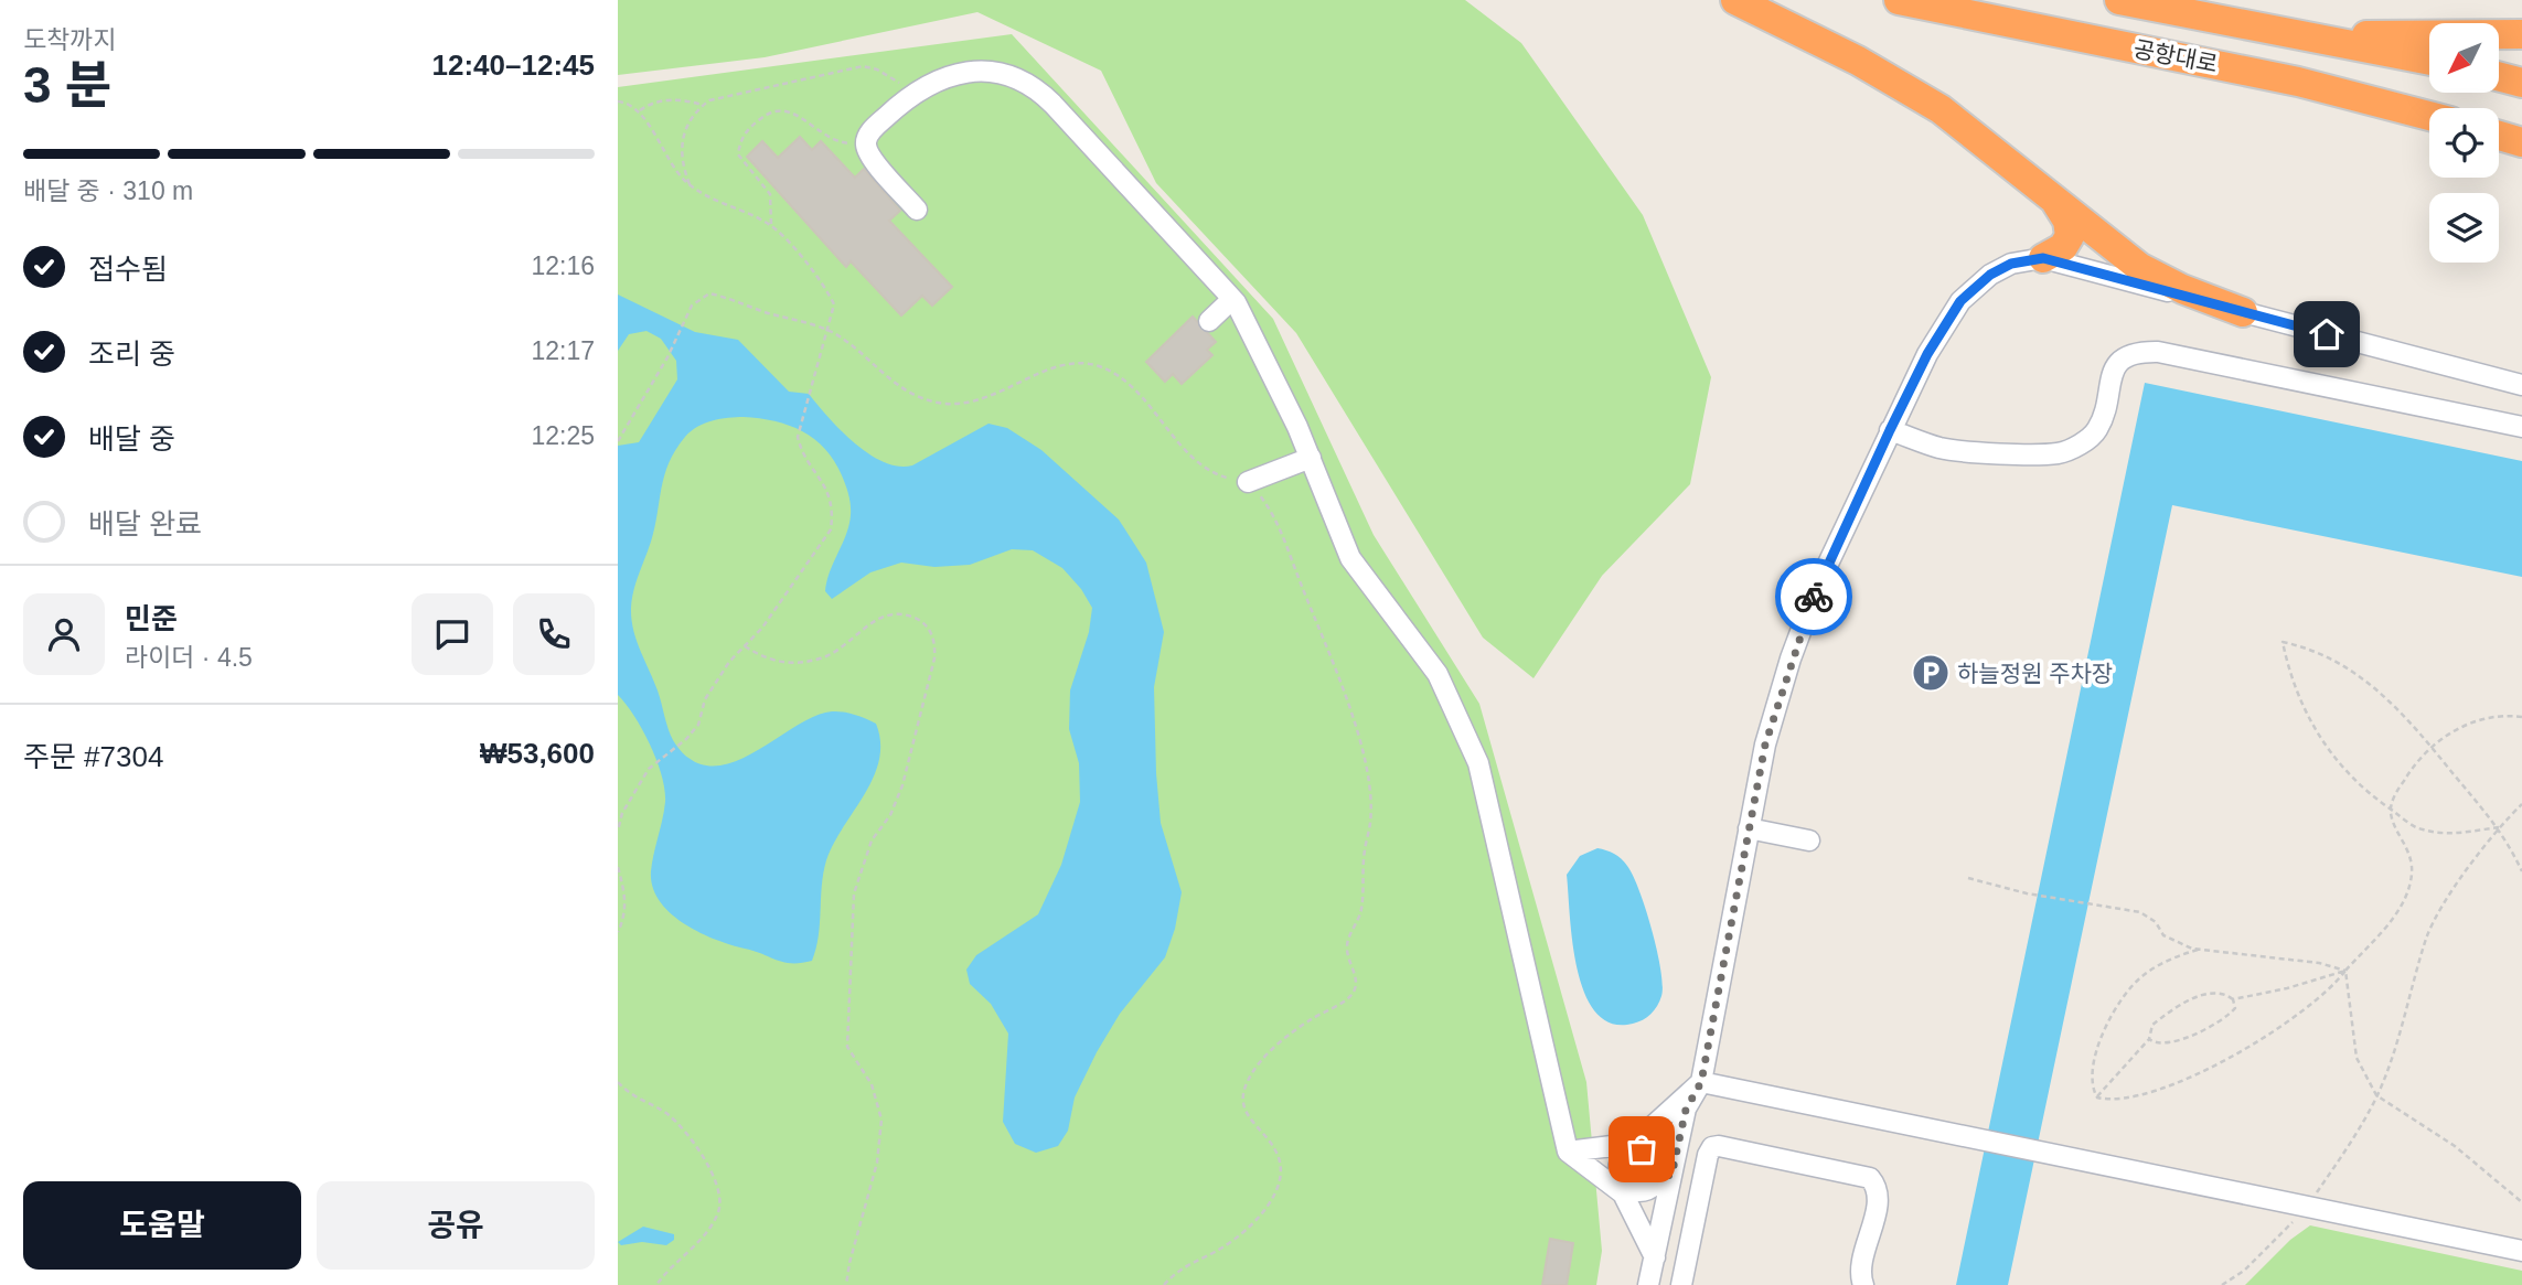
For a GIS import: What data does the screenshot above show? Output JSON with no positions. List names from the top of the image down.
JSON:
{
  "streets": {
    "highway": ["공항대로"]
  },
  "places": {
    "parking": ["하늘정원 주차장"]
  },
  "north": "bottom left",
  "page": {
    "heading": ["3 분", "도착까지", "12:40–12:45"],
    "panel": [
      "민준",
      "라이더 · 4.5",
      "주문 #7304",
      "₩53,600"
    ],
    "bar": "배달 중 · 310 m",
    "list": [
      ["접수됨", "12:16"],
      ["조리 중", "12:17"],
      ["배달 중", "12:25"],
      "배달 완료"
    ],
    "buttons": ["도움말", "공유"]
  }
}
